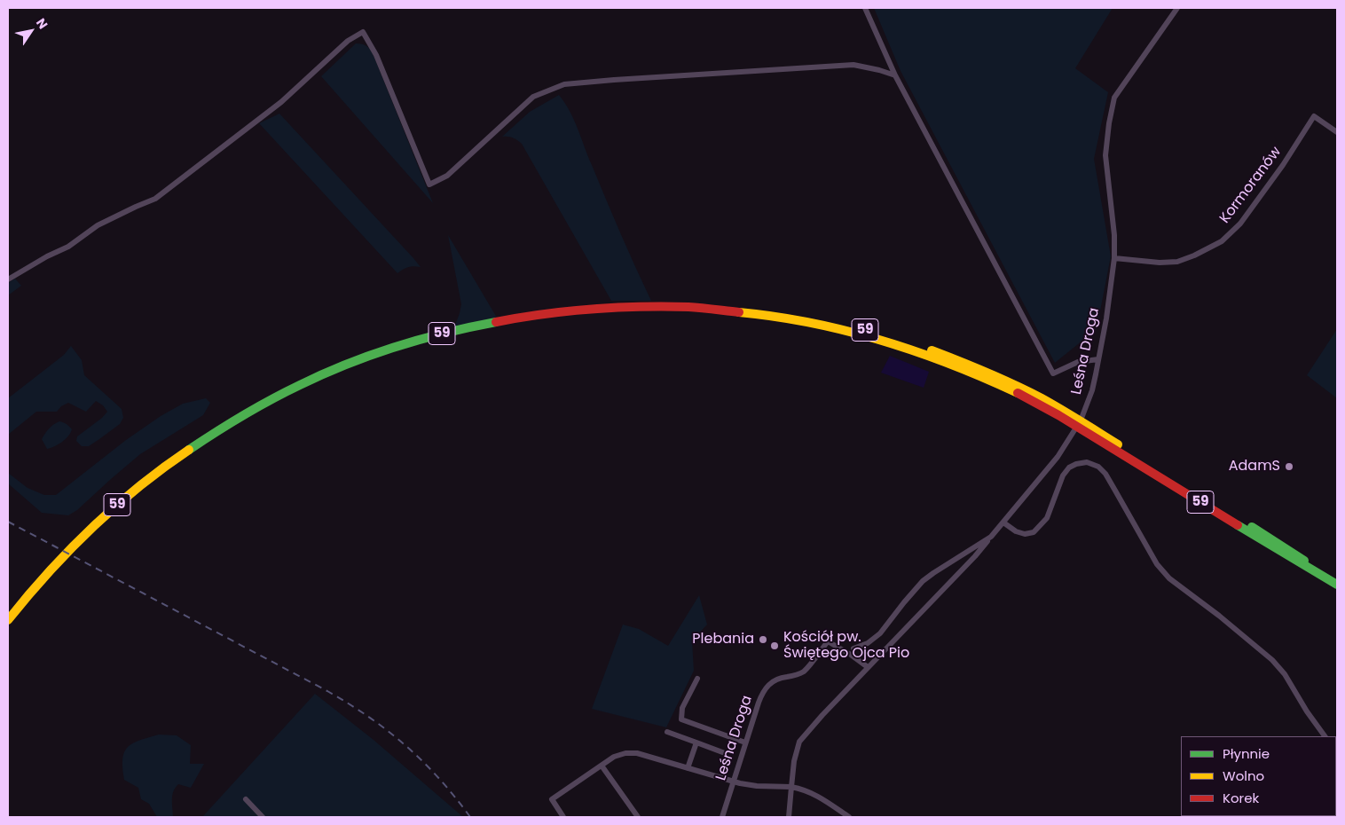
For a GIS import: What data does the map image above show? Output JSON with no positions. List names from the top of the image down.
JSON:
{
  "streets": {
    "main road": ["59"],
    "street": ["Kormoranów", "Leśna Droga"]
  },
  "crossings": [
    ["Kormoranów", "Leśna Droga"],
    ["59", "Leśna Droga"]
  ],
  "places": ["AdamS", "Plebania", "Kościół pw. Świętego Ojca Pio"],
  "legend": ["Płynnie", "Wolno", "Korek"],
  "north": "top right"
}
